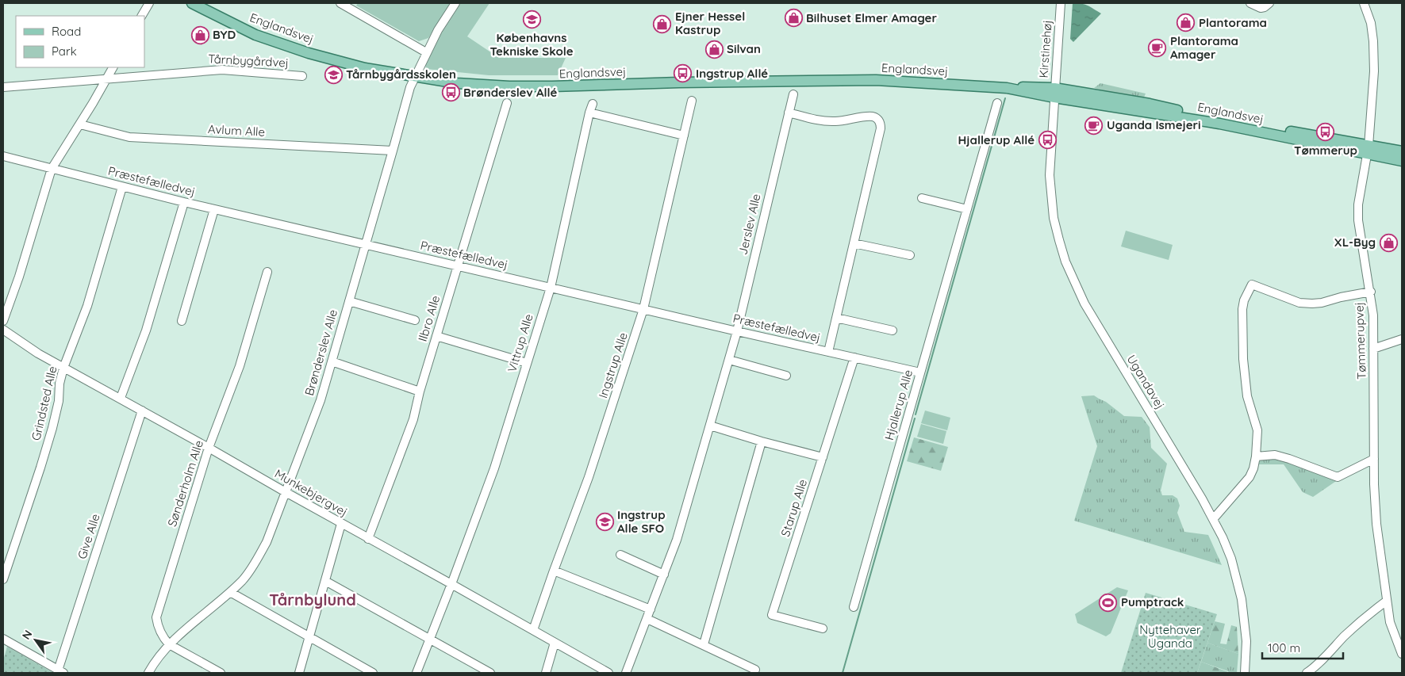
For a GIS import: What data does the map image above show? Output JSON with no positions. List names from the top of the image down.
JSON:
{
  "streets": {
    "main road": ["Englandsvej"],
    "street": [
      "Kirstinehøj",
      "Tårnbygårdvej",
      "Avlum Alle",
      "Præstefælledvej",
      "Jerslev Alle",
      "Ilbro Alle",
      "Tømmerupvej",
      "Vittrup Alle",
      "Brønderslev Alle",
      "Ingstrup Alle",
      "Ugandavej",
      "Grindsted Alle",
      "Hjallerup Alle",
      "Sønderholm Alle",
      "Munkebjergvej",
      "Starup Alle",
      "Give Alle"
    ]
  },
  "crossings": [
    ["Englandsvej", "Kirstinehøj"],
    ["Englandsvej", "Tømmerupvej"],
    ["Englandsvej", "Brønderslev Alle"],
    ["Englandsvej", "Ugandavej"],
    ["Kirstinehøj", "Ugandavej"],
    ["Avlum Alle", "Brønderslev Alle"],
    ["Præstefælledvej", "Jerslev Alle"],
    ["Præstefælledvej", "Ilbro Alle"],
    ["Præstefælledvej", "Vittrup Alle"],
    ["Præstefælledvej", "Brønderslev Alle"],
    ["Præstefælledvej", "Ingstrup Alle"],
    ["Præstefælledvej", "Grindsted Alle"],
    ["Præstefælledvej", "Hjallerup Alle"],
    ["Præstefælledvej", "Starup Alle"],
    ["Ilbro Alle", "Munkebjergvej"],
    ["Vittrup Alle", "Munkebjergvej"],
    ["Brønderslev Alle", "Sønderholm Alle"],
    ["Brønderslev Alle", "Munkebjergvej"],
    ["Ingstrup Alle", "Munkebjergvej"],
    ["Grindsted Alle", "Munkebjergvej"],
    ["Sønderholm Alle", "Munkebjergvej"],
    ["Munkebjergvej", "Give Alle"]
  ],
  "districts": ["Tårnbylund"],
  "parks": ["Nyttehaver Uganda"],
  "places": {
    "shop": [
      "Bilhuset Elmer Amager",
      "Plantorama",
      "Ejner Hessel Kastrup",
      "BYD",
      "Silvan",
      "XL-Byg"
    ],
    "school or university": ["Københavns Tekniske Skole", "Tårnbygårdsskolen", "Ingstrup Alle SFO"],
    "cafe": ["Plantorama Amager", "Uganda Ismejeri"],
    "bus stop": [
      "Ingstrup Allé",
      "Brønderslev Allé",
      "Tømmerup",
      "Hjallerup Allé"
    ],
    "sports": ["Pumptrack"]
  },
  "legend": ["Road", "Park"],
  "scale_bar": "100 m",
  "north": "top left"
}
